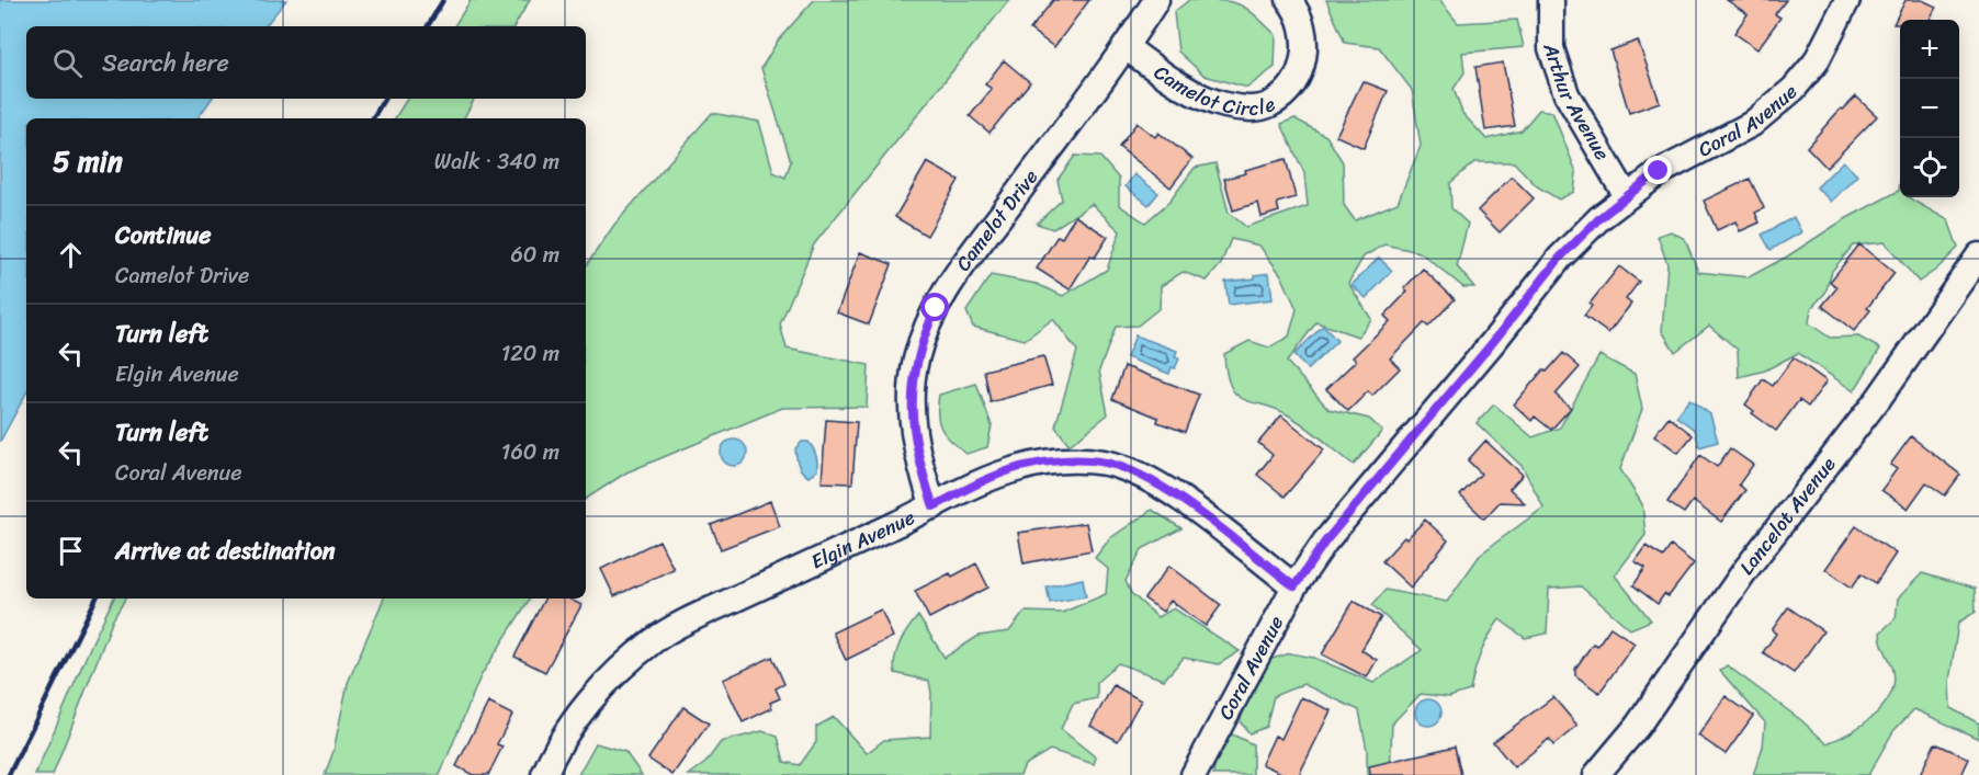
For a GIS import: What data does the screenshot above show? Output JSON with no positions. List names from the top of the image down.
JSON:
{
  "streets": {
    "street": [
      "Camelot Circle",
      "Arthur Avenue",
      "Coral Avenue",
      "Camelot Drive",
      "Lancelot Avenue",
      "Elgin Avenue"
    ]
  },
  "crossings": [
    ["Camelot Circle", "Camelot Drive"],
    ["Arthur Avenue", "Coral Avenue"],
    ["Coral Avenue", "Elgin Avenue"],
    ["Camelot Drive", "Elgin Avenue"]
  ],
  "page": {
    "map_buttons": ["+", "−"],
    "search": "Search here",
    "heading": ["5 min", "Walk · 340 m"],
    "list": [
      ["Continue", "Camelot Drive", "60 m"],
      ["Turn left", "Elgin Avenue", "120 m"],
      ["Turn left", "Coral Avenue", "160 m"],
      "Arrive at destination"
    ]
  }
}
